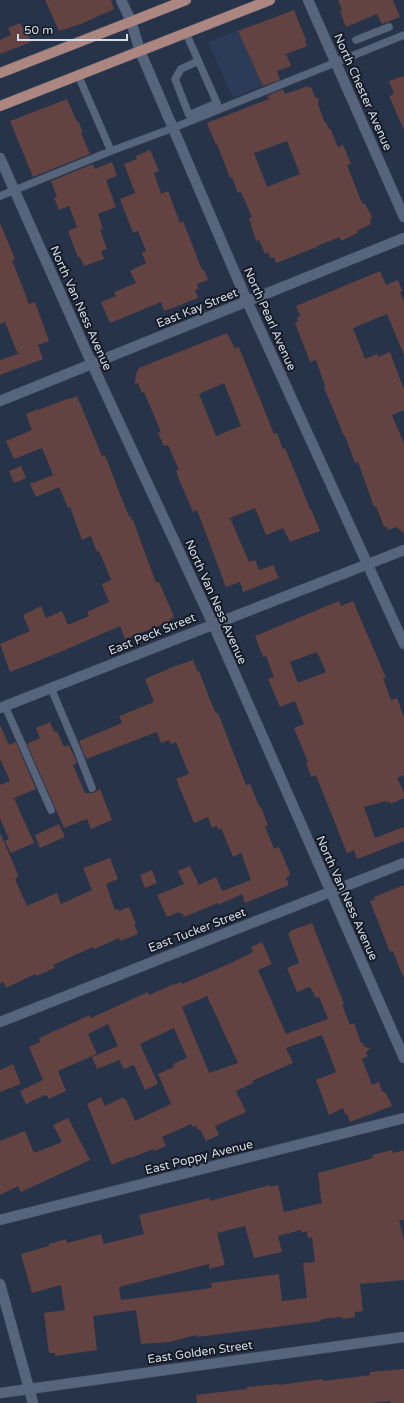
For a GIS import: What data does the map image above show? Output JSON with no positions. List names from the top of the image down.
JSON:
{
  "streets": {
    "street": [
      "North Chester Avenue",
      "North Van Ness Avenue",
      "East Kay Street",
      "North Pearl Avenue",
      "East Peck Street",
      "East Tucker Street",
      "East Poppy Avenue",
      "East Golden Street"
    ]
  },
  "crossings": [
    ["North Van Ness Avenue", "East Kay Street"],
    ["North Van Ness Avenue", "East Peck Street"],
    ["North Van Ness Avenue", "East Tucker Street"],
    ["East Kay Street", "North Pearl Avenue"],
    ["North Pearl Avenue", "East Peck Street"]
  ],
  "scale_bar": "50 m"
}
